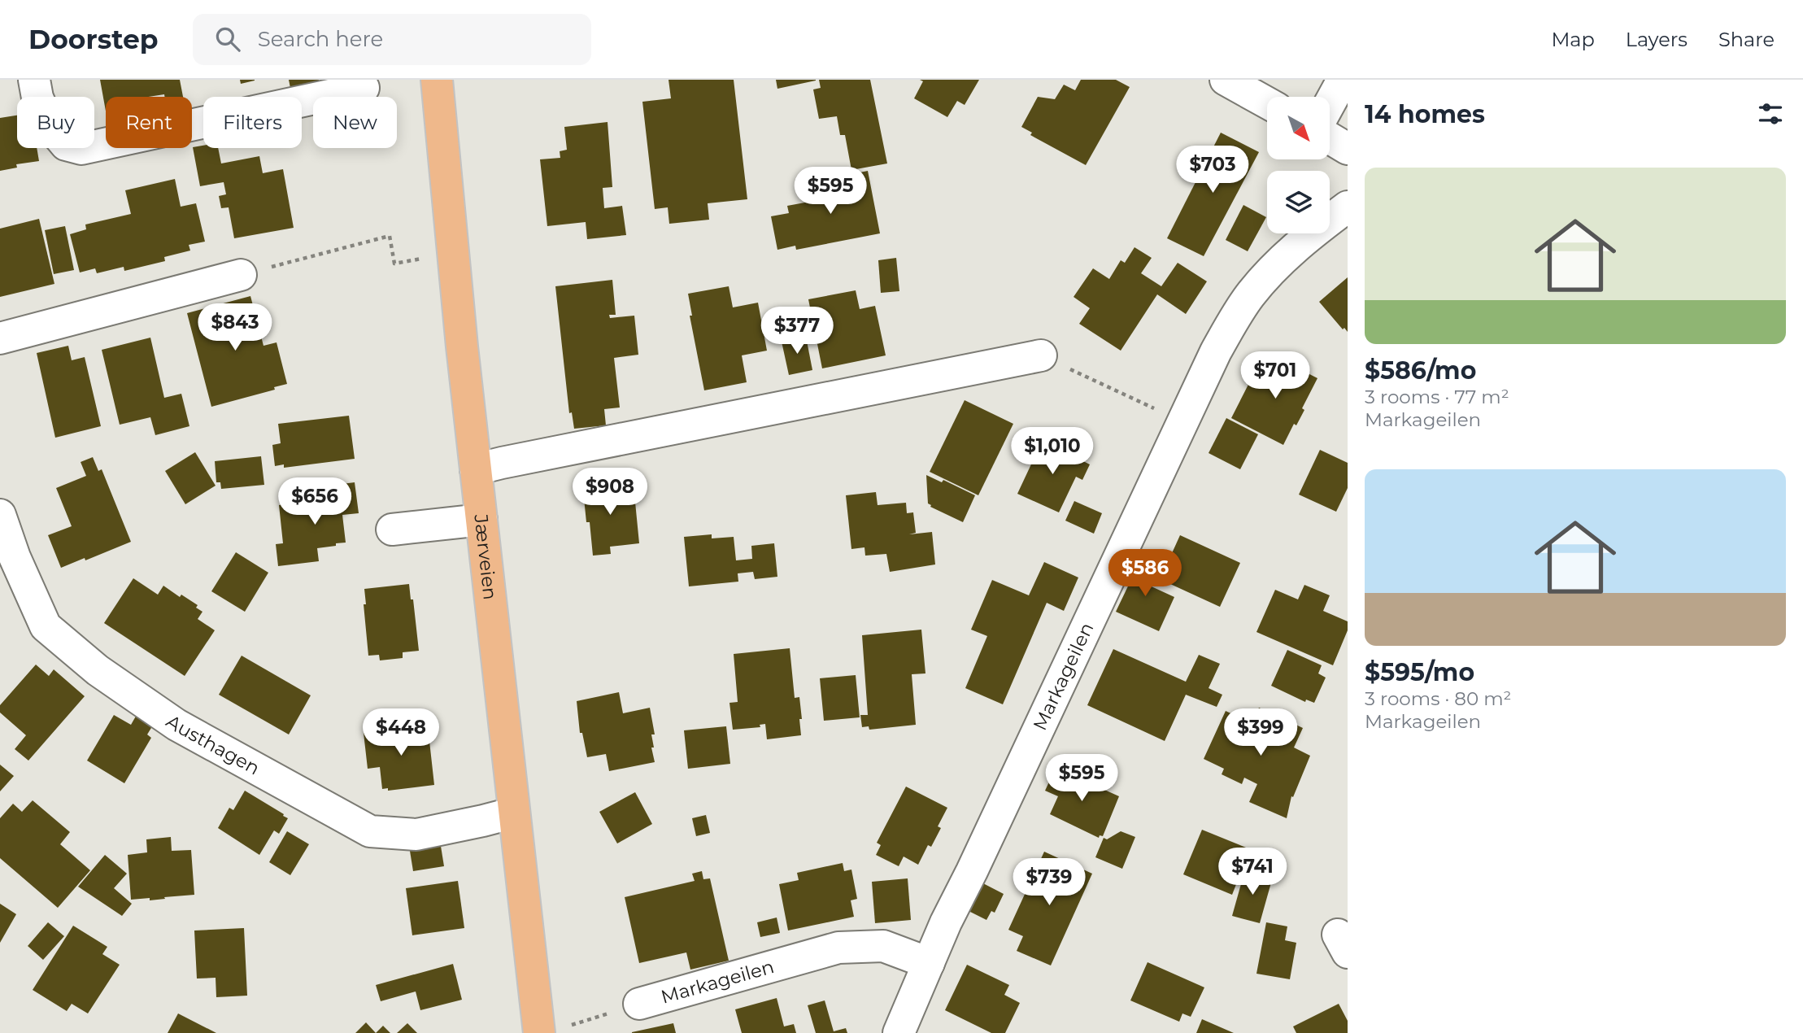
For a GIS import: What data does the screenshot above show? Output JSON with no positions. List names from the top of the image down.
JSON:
{
  "streets": {
    "main road": ["Jærveien"],
    "street": ["Markageilen", "Austhagen"]
  },
  "crossings": [
    ["Jærveien", "Austhagen"]
  ],
  "north": "bottom right",
  "page": {
    "header": "Doorstep",
    "search": "Search here",
    "nav": ["Map", "Layers", "Share"],
    "heading": "14 homes",
    "chip": [
      "Buy",
      "Rent",
      "Filters",
      "New"
    ],
    "price": [
      "$703",
      "$595",
      "$843",
      "$377",
      "$701",
      "$1,010",
      "$908",
      "$656",
      "$586",
      "$448",
      "$399",
      "$595",
      "$741",
      "$739"
    ],
    "list": [
      {
        "name": "$586/mo",
        "note": "3 rooms · 77 m² · Markageilen"
      },
      {
        "name": "$595/mo",
        "note": "3 rooms · 80 m² · Markageilen"
      }
    ]
  }
}
